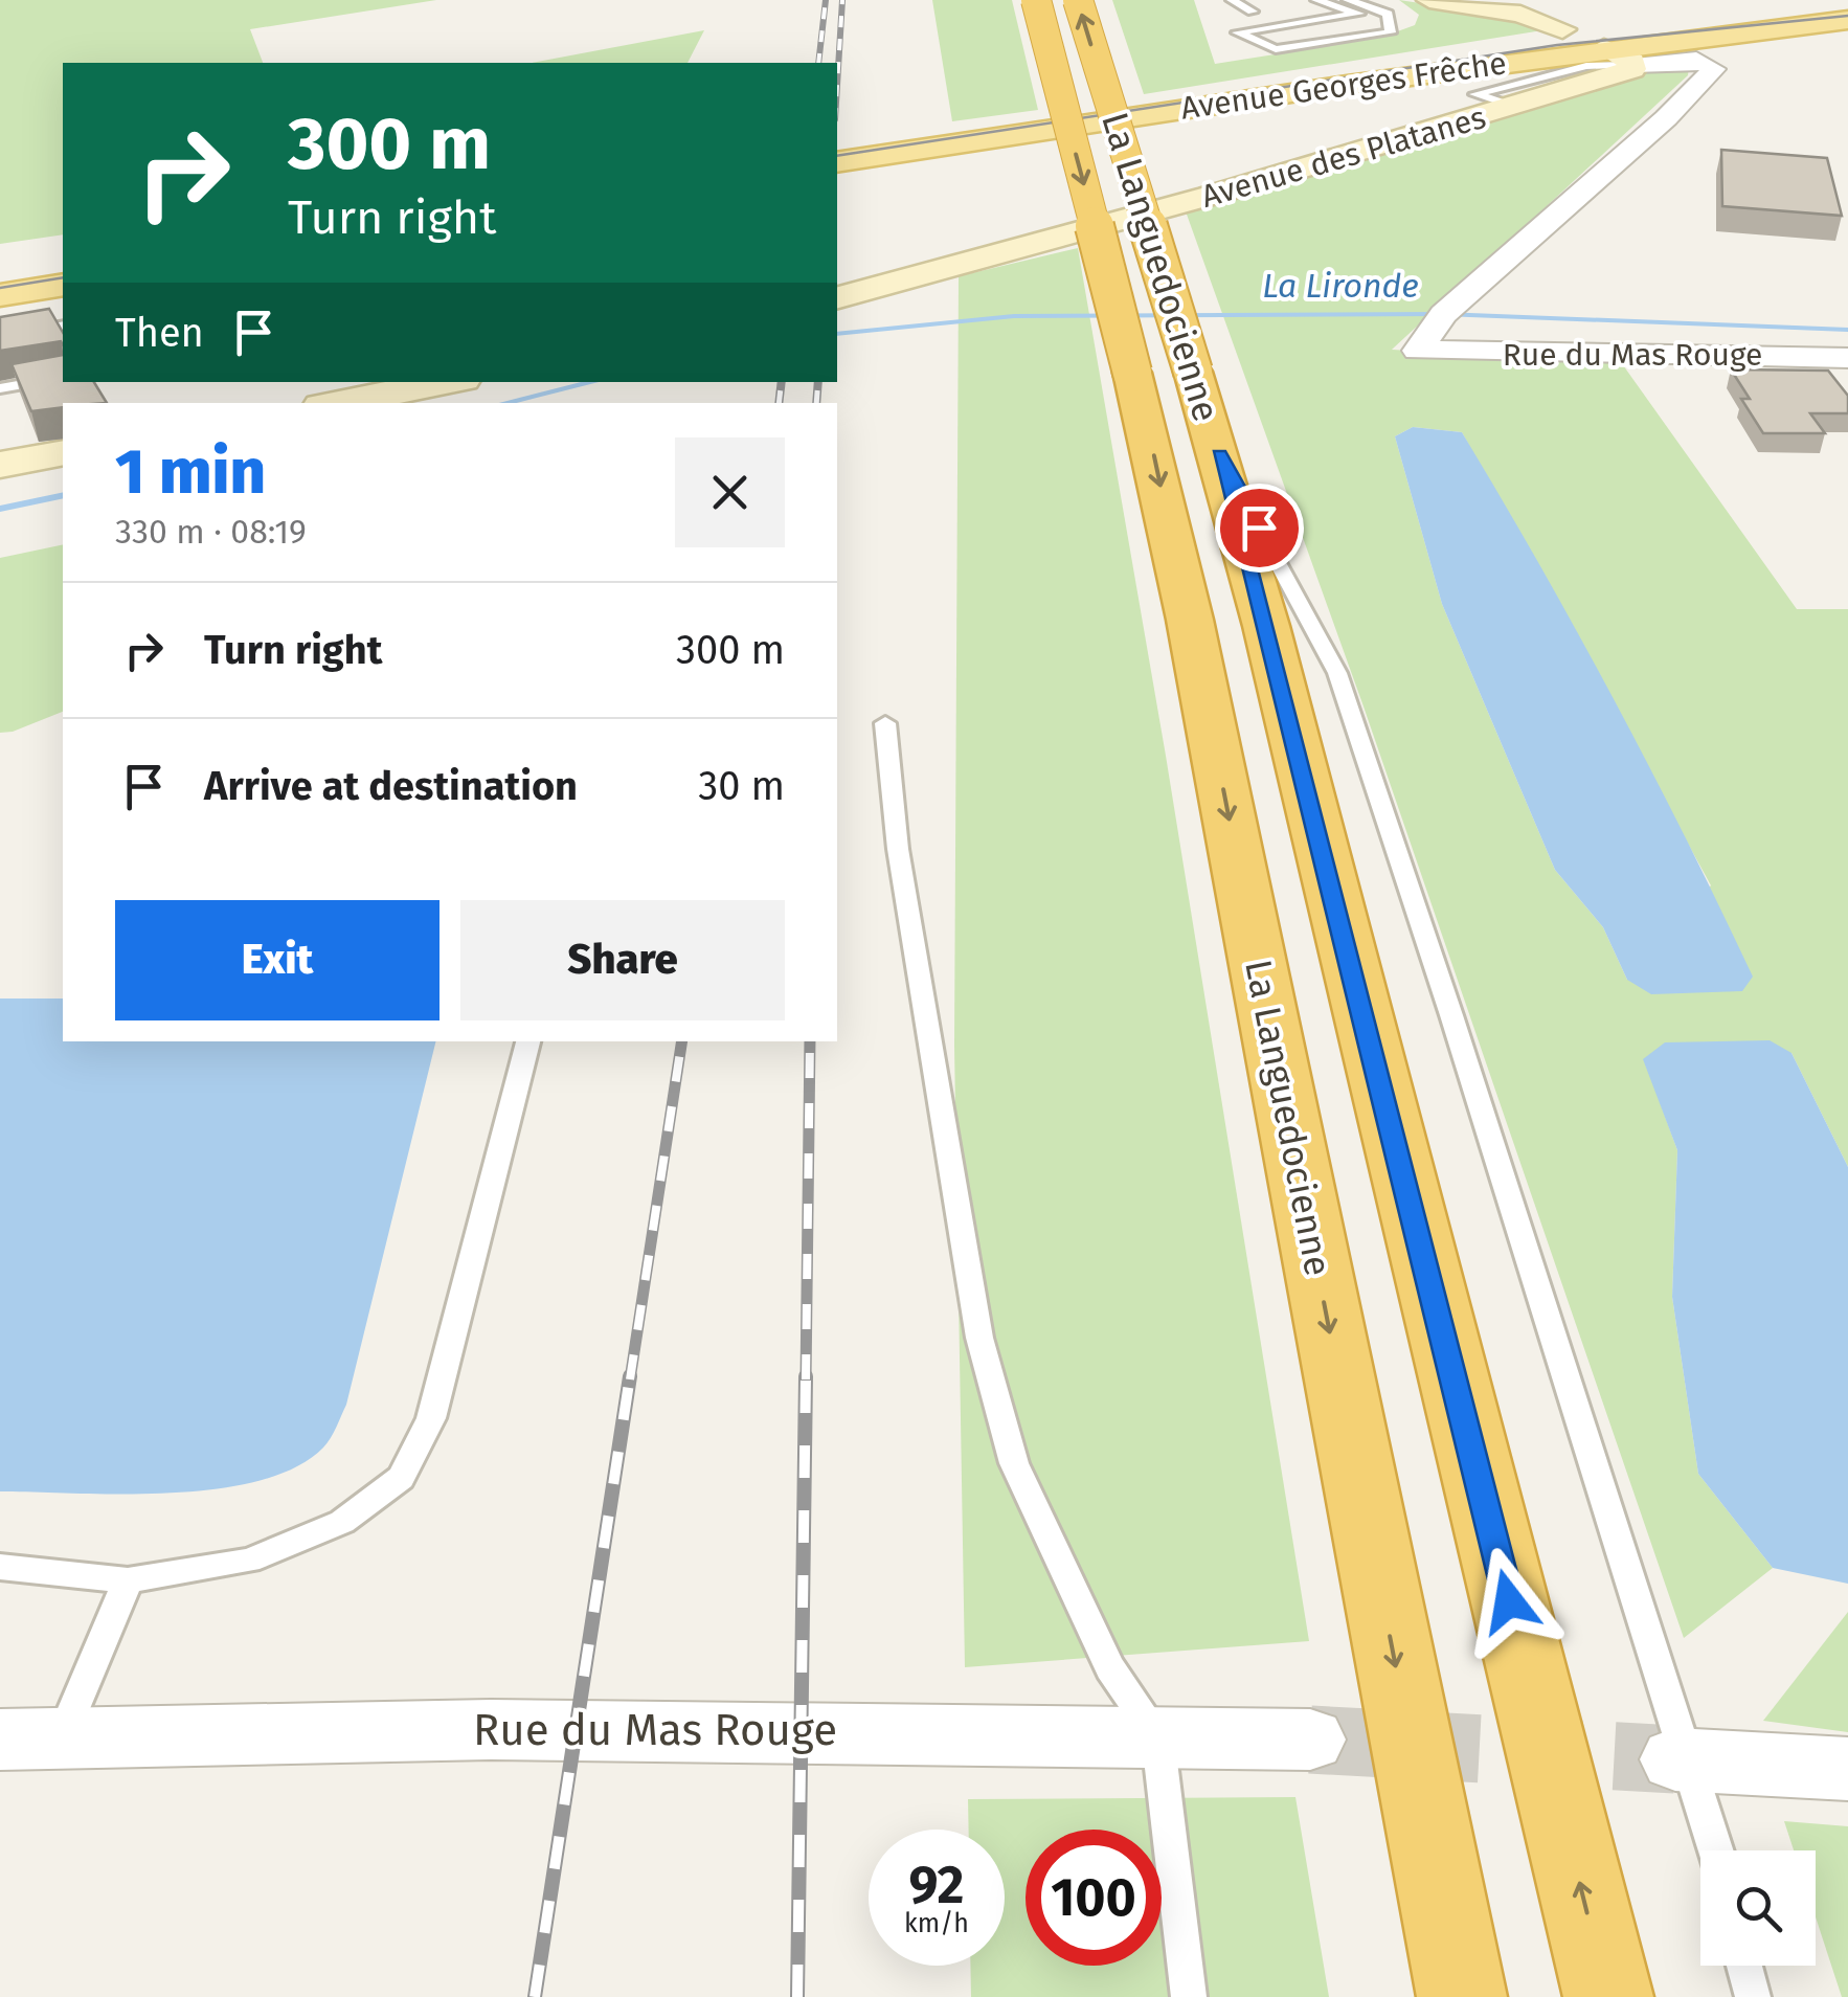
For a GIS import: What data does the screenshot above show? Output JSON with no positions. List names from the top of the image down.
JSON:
{
  "streets": {
    "highway": ["La Languedocienne"],
    "main road": ["Avenue Georges Frêche"],
    "street": ["Avenue des Platanes", "Rue du Mas Rouge"]
  },
  "crossings": [
    ["Avenue des Platanes", "Rue du Mas Rouge"]
  ],
  "water": ["La Lironde"],
  "page": {
    "turn": ["300 m", "Turn right"],
    "then": "Then",
    "heading": ["1 min", "330 m · 08:19"],
    "list": [
      {
        "name": "Turn right",
        "value": "300 m"
      },
      {
        "name": "Arrive at destination",
        "value": "30 m"
      }
    ],
    "buttons": ["Exit", "Share"],
    "speed": "92 km/h",
    "limit": "100"
  }
}
